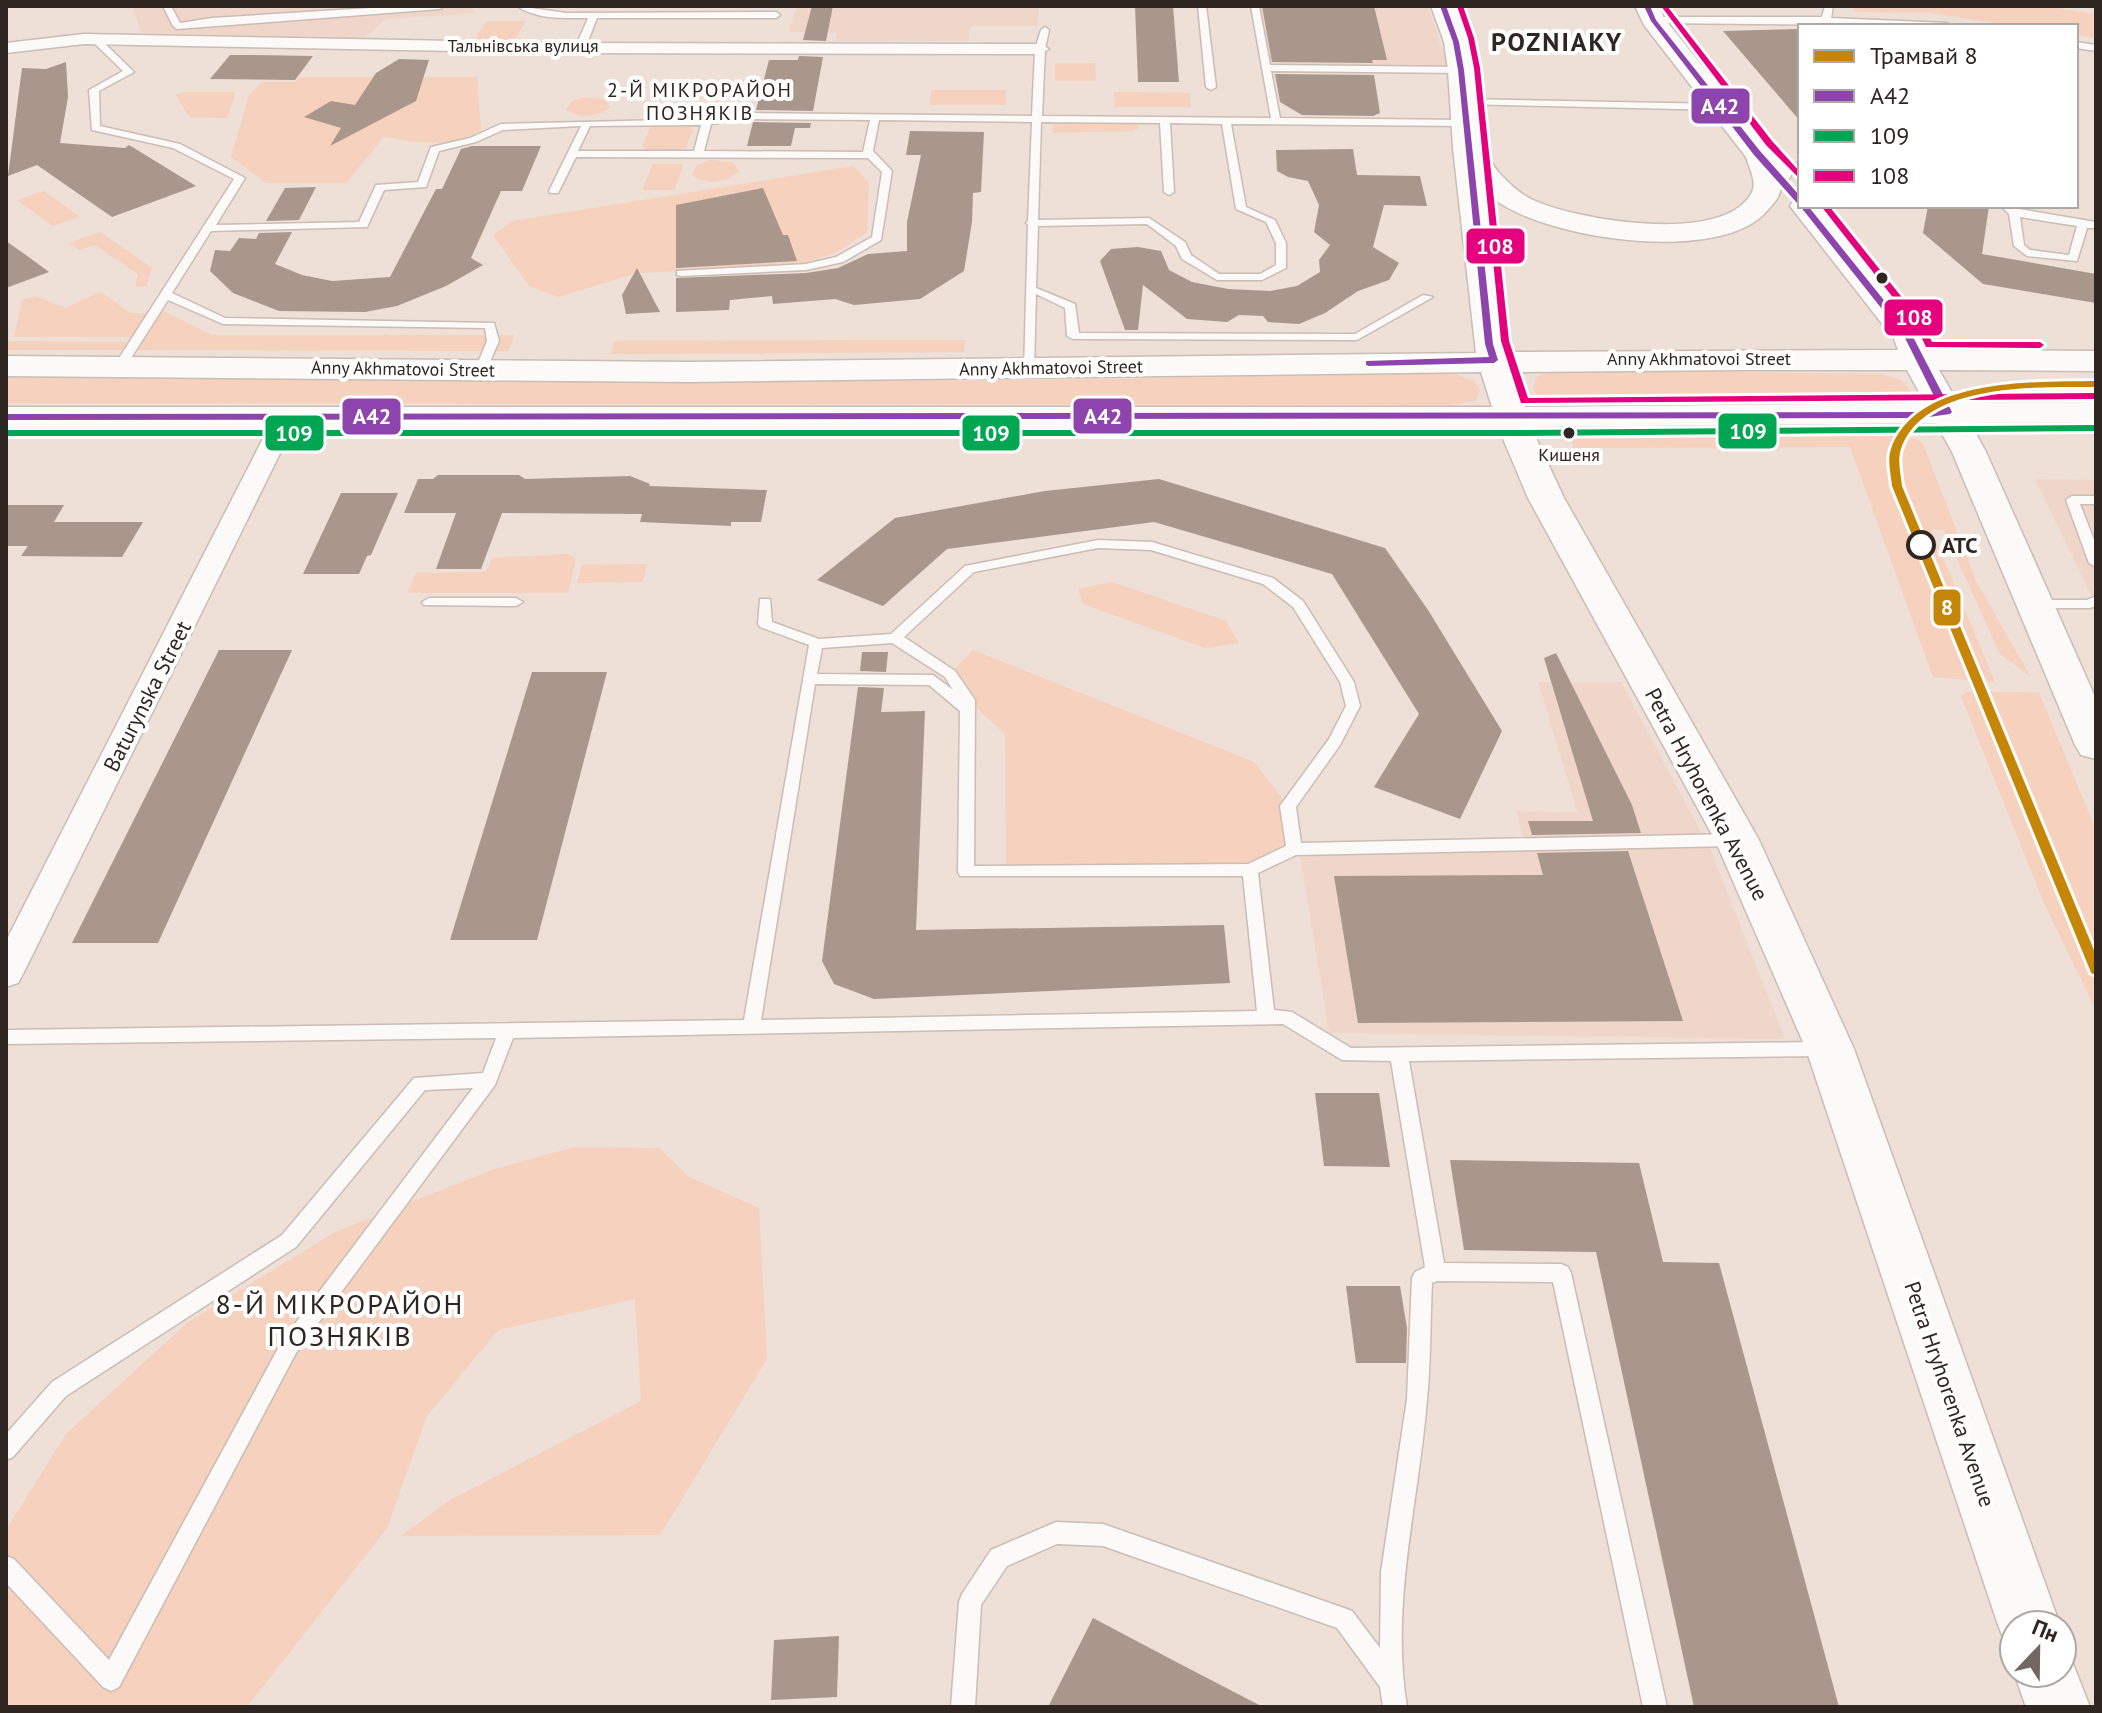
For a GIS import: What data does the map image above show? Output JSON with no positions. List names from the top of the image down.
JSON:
{
  "streets": {
    "main road": ["Anny Akhmatovoi Street", "Petra Hryhorenka Avenue"],
    "street": ["Тальнівська вулиця", "Baturynska Street"]
  },
  "crossings": [
    ["Anny Akhmatovoi Street", "Petra Hryhorenka Avenue"]
  ],
  "districts": ["POZNIAKY", "2-Й МІКРОРАЙОН ПОЗНЯКІВ", "8-Й МІКРОРАЙОН ПОЗНЯКІВ"],
  "places": ["Кишеня", "АТС"],
  "lines": [
    "transit line А42",
    "transit line 108",
    "tram line 8",
    "transit line 109"
  ],
  "legend": [
    "Трамвай 8",
    "А42",
    "109",
    "108"
  ],
  "north": "top"
}
